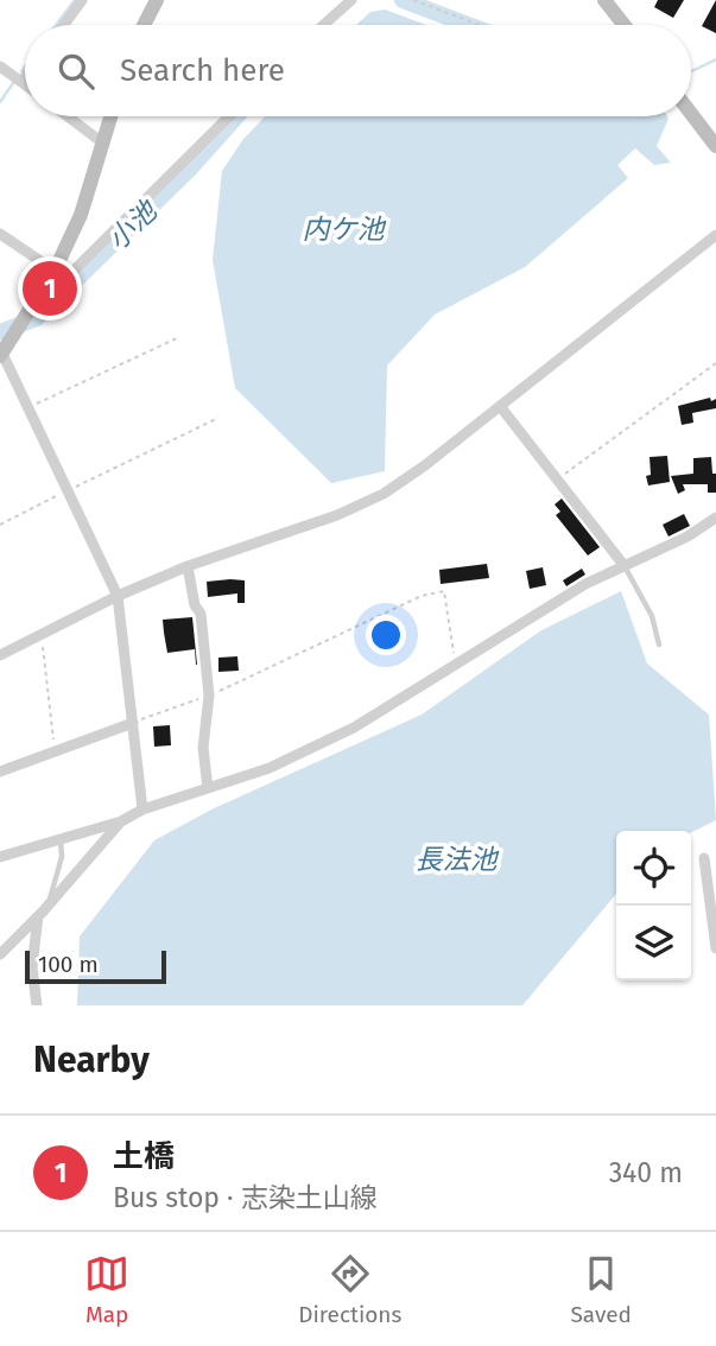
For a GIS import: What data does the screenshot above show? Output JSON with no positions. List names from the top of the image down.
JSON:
{
  "water": ["小池", "内ケ池", "長法池"],
  "scale_bar": "100 m",
  "page": {
    "search": "Search here",
    "pins": "1",
    "scale": "100 m",
    "heading": "Nearby",
    "list": [
      {
        "mark": "1",
        "name": "土橋",
        "note": "Bus stop · 志染土山線",
        "value": "340 m"
      }
    ],
    "nav": ["Map", "Directions", "Saved"]
  }
}
